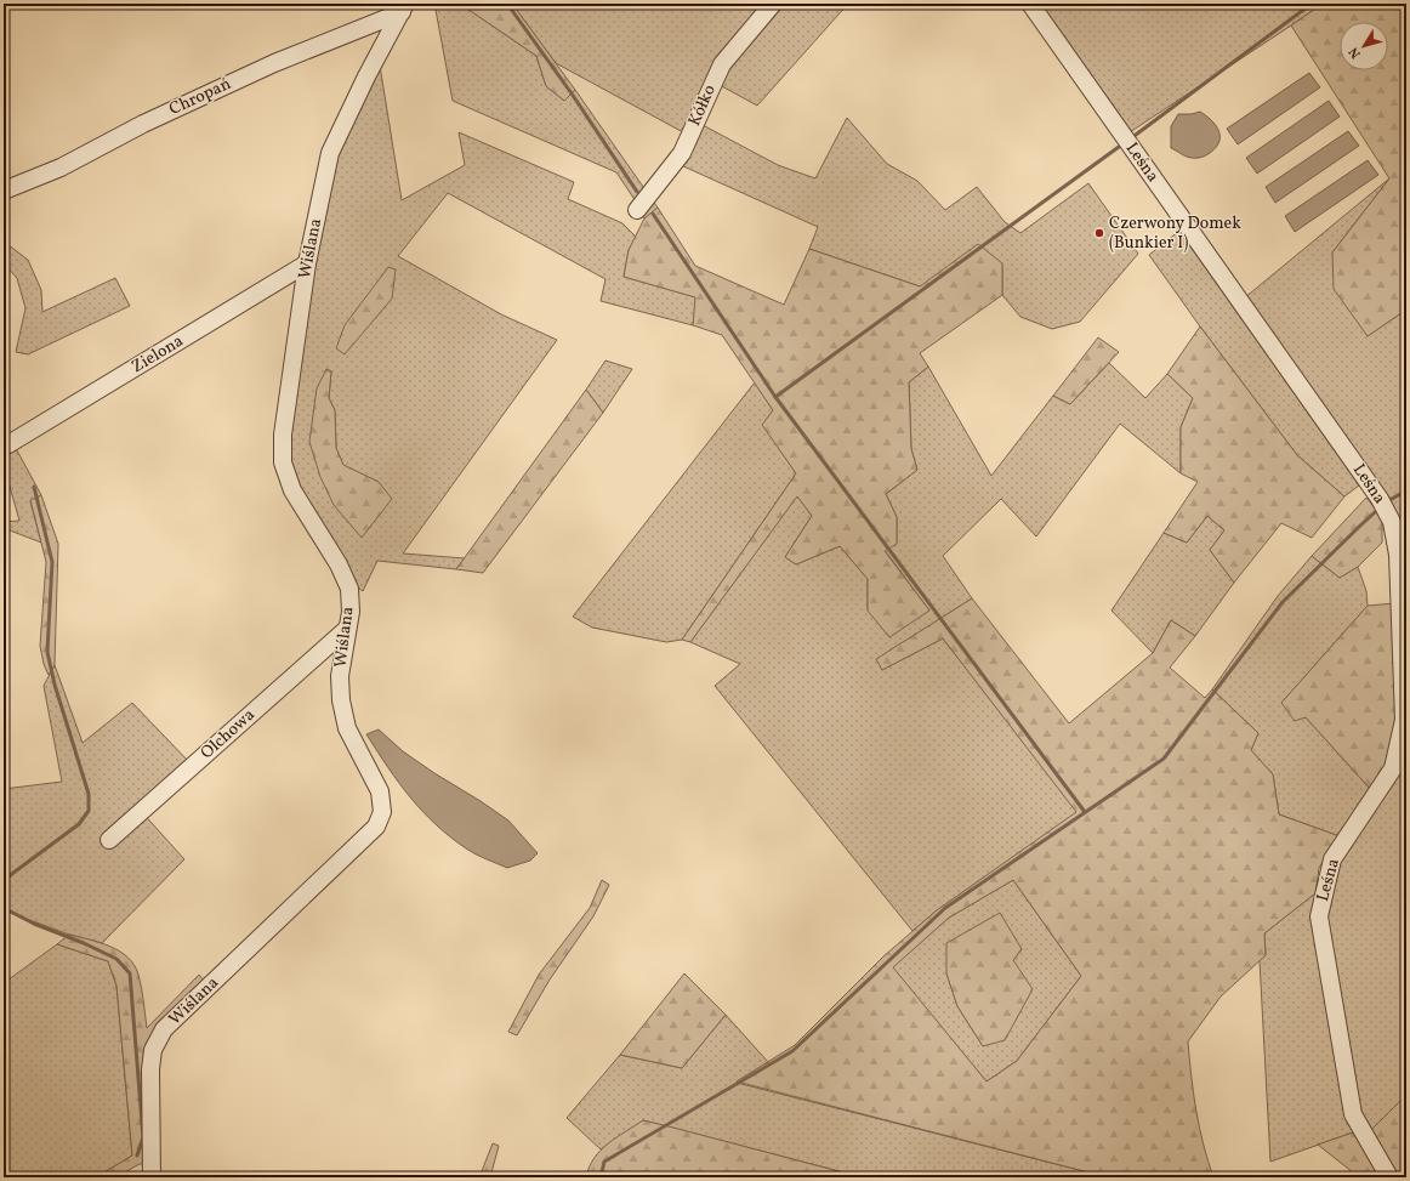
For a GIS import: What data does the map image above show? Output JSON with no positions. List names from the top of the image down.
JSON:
{
  "streets": {
    "street": [
      "Chropań",
      "Kółko",
      "Leśna",
      "Wiślana",
      "Zielona",
      "Olchowa"
    ]
  },
  "crossings": [
    ["Chropań", "Wiślana"],
    ["Wiślana", "Zielona"],
    ["Wiślana", "Olchowa"]
  ],
  "places": ["Czerwony Domek (Bunkier I)"],
  "north": "bottom left"
}
